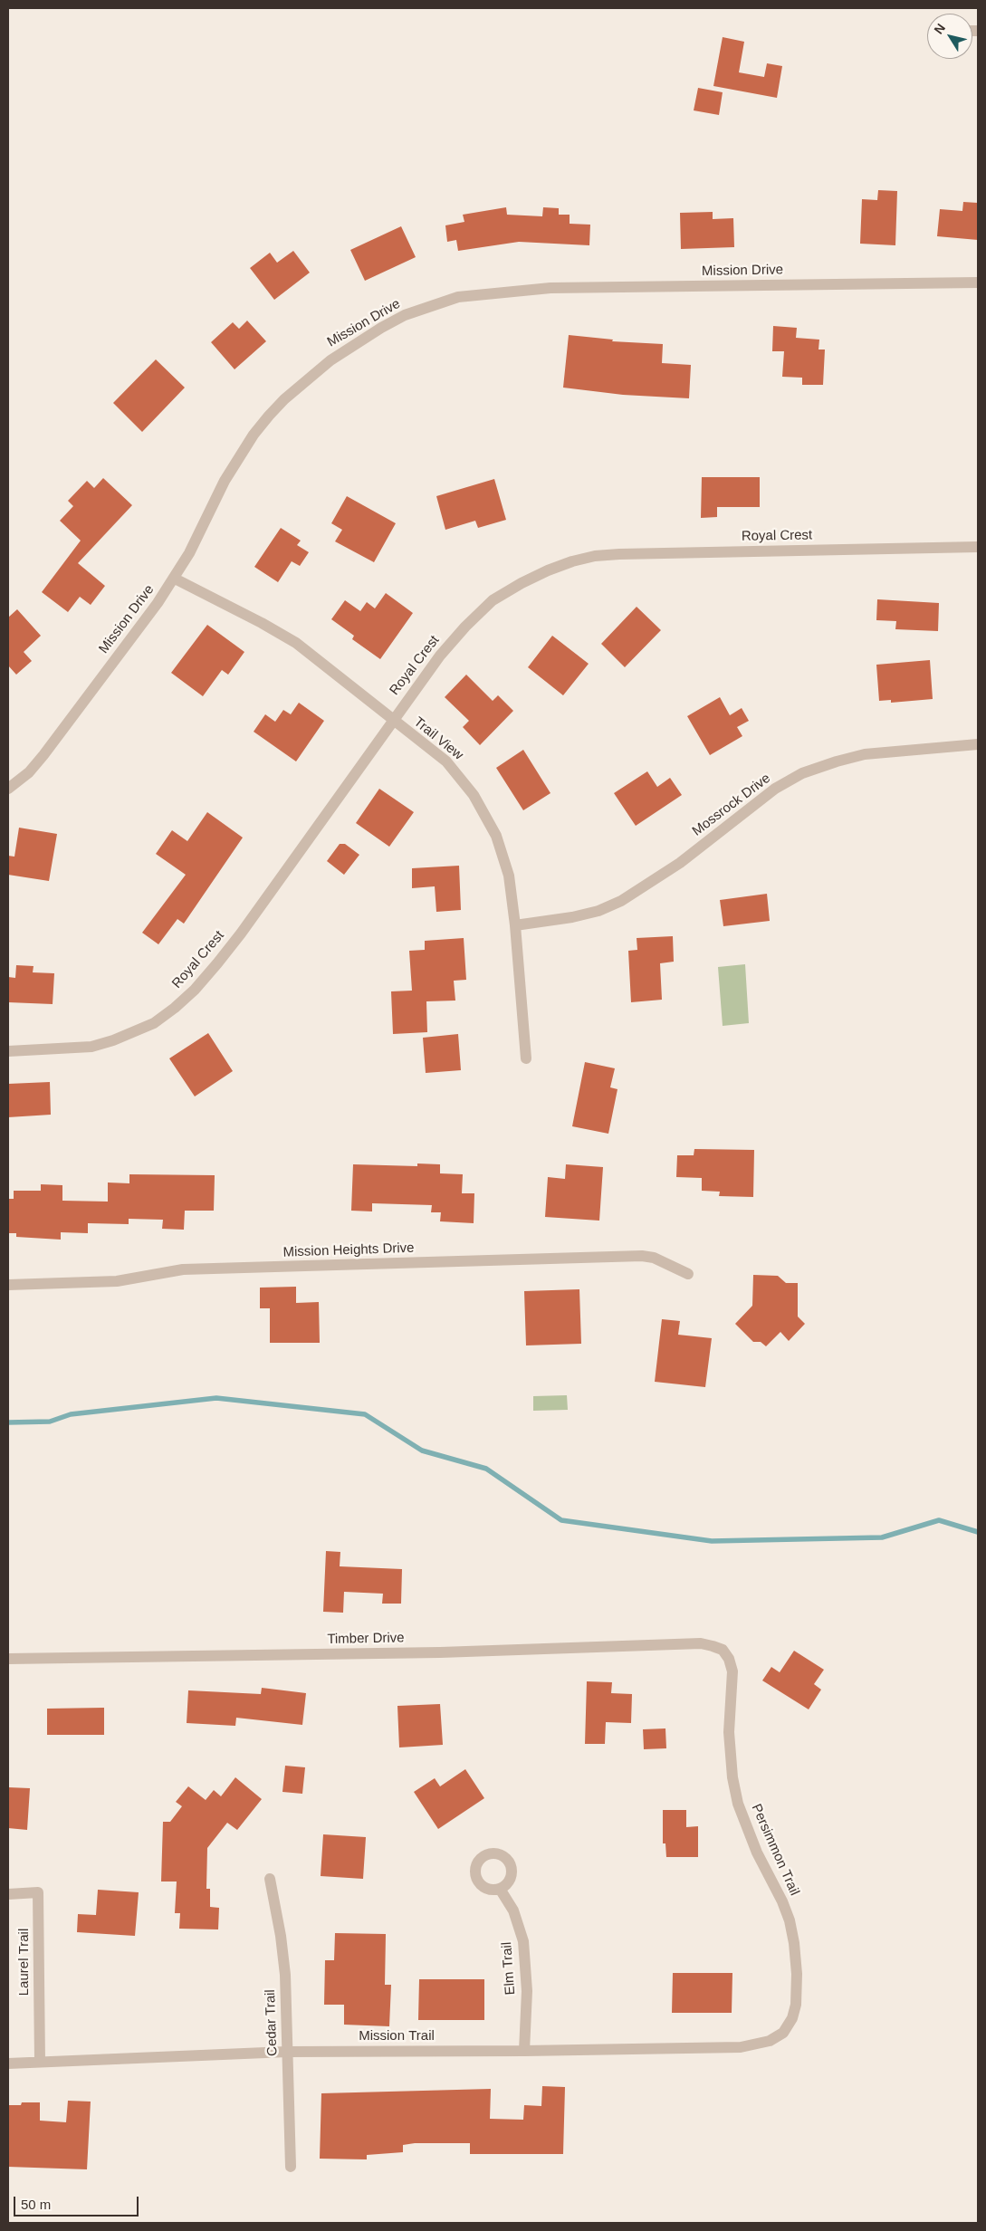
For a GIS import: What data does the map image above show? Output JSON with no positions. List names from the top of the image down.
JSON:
{
  "streets": {
    "street": [
      "Mission Drive",
      "Royal Crest",
      "Trail View",
      "Mossrock Drive",
      "Mission Heights Drive",
      "Timber Drive",
      "Persimmon Trail",
      "Laurel Trail",
      "Elm Trail",
      "Cedar Trail",
      "Mission Trail"
    ]
  },
  "crossings": [
    ["Mission Drive", "Trail View"],
    ["Royal Crest", "Trail View"],
    ["Trail View", "Mossrock Drive"],
    ["Timber Drive", "Persimmon Trail"],
    ["Persimmon Trail", "Mission Trail"],
    ["Laurel Trail", "Mission Trail"],
    ["Elm Trail", "Mission Trail"],
    ["Cedar Trail", "Mission Trail"]
  ],
  "scale_bar": "50 m",
  "north": "top left"
}
